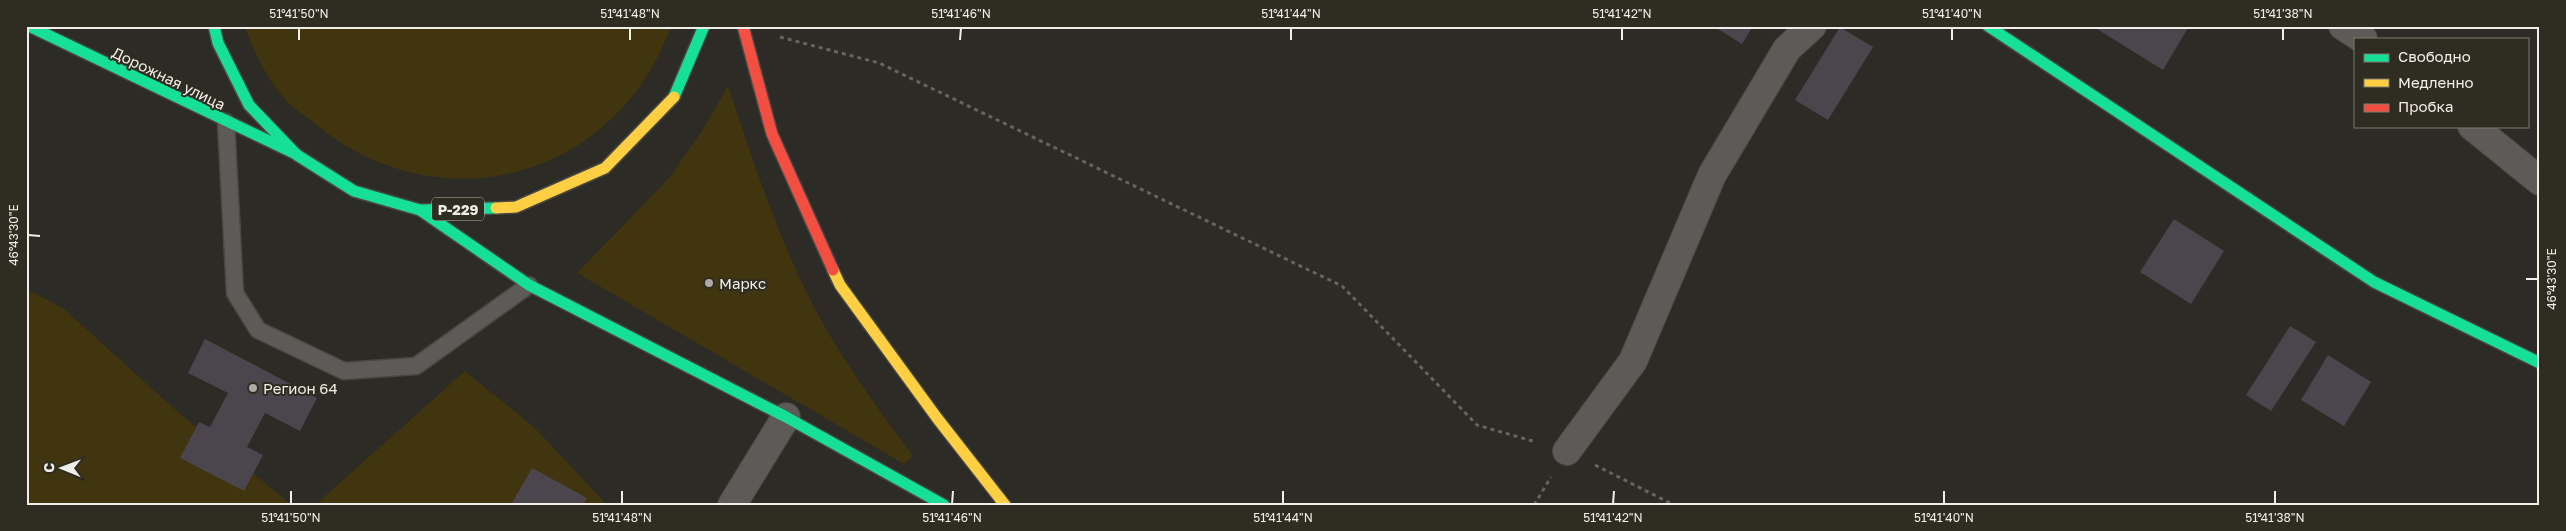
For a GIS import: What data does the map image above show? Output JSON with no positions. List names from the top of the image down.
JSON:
{
  "streets": {
    "main road": ["Дорожная улица", "Р-229"]
  },
  "crossings": [
    ["Дорожная улица", "Р-229"]
  ],
  "places": ["Маркс", "Регион 64"],
  "legend": ["Свободно", "Медленно", "Пробка"],
  "north": "left",
  "coordinates": [
    "51°41'50\"N",
    "51°41'48\"N",
    "51°41'46\"N",
    "51°41'44\"N",
    "51°41'42\"N",
    "51°41'40\"N",
    "51°41'38\"N",
    "46°43'30\"E"
  ]
}
